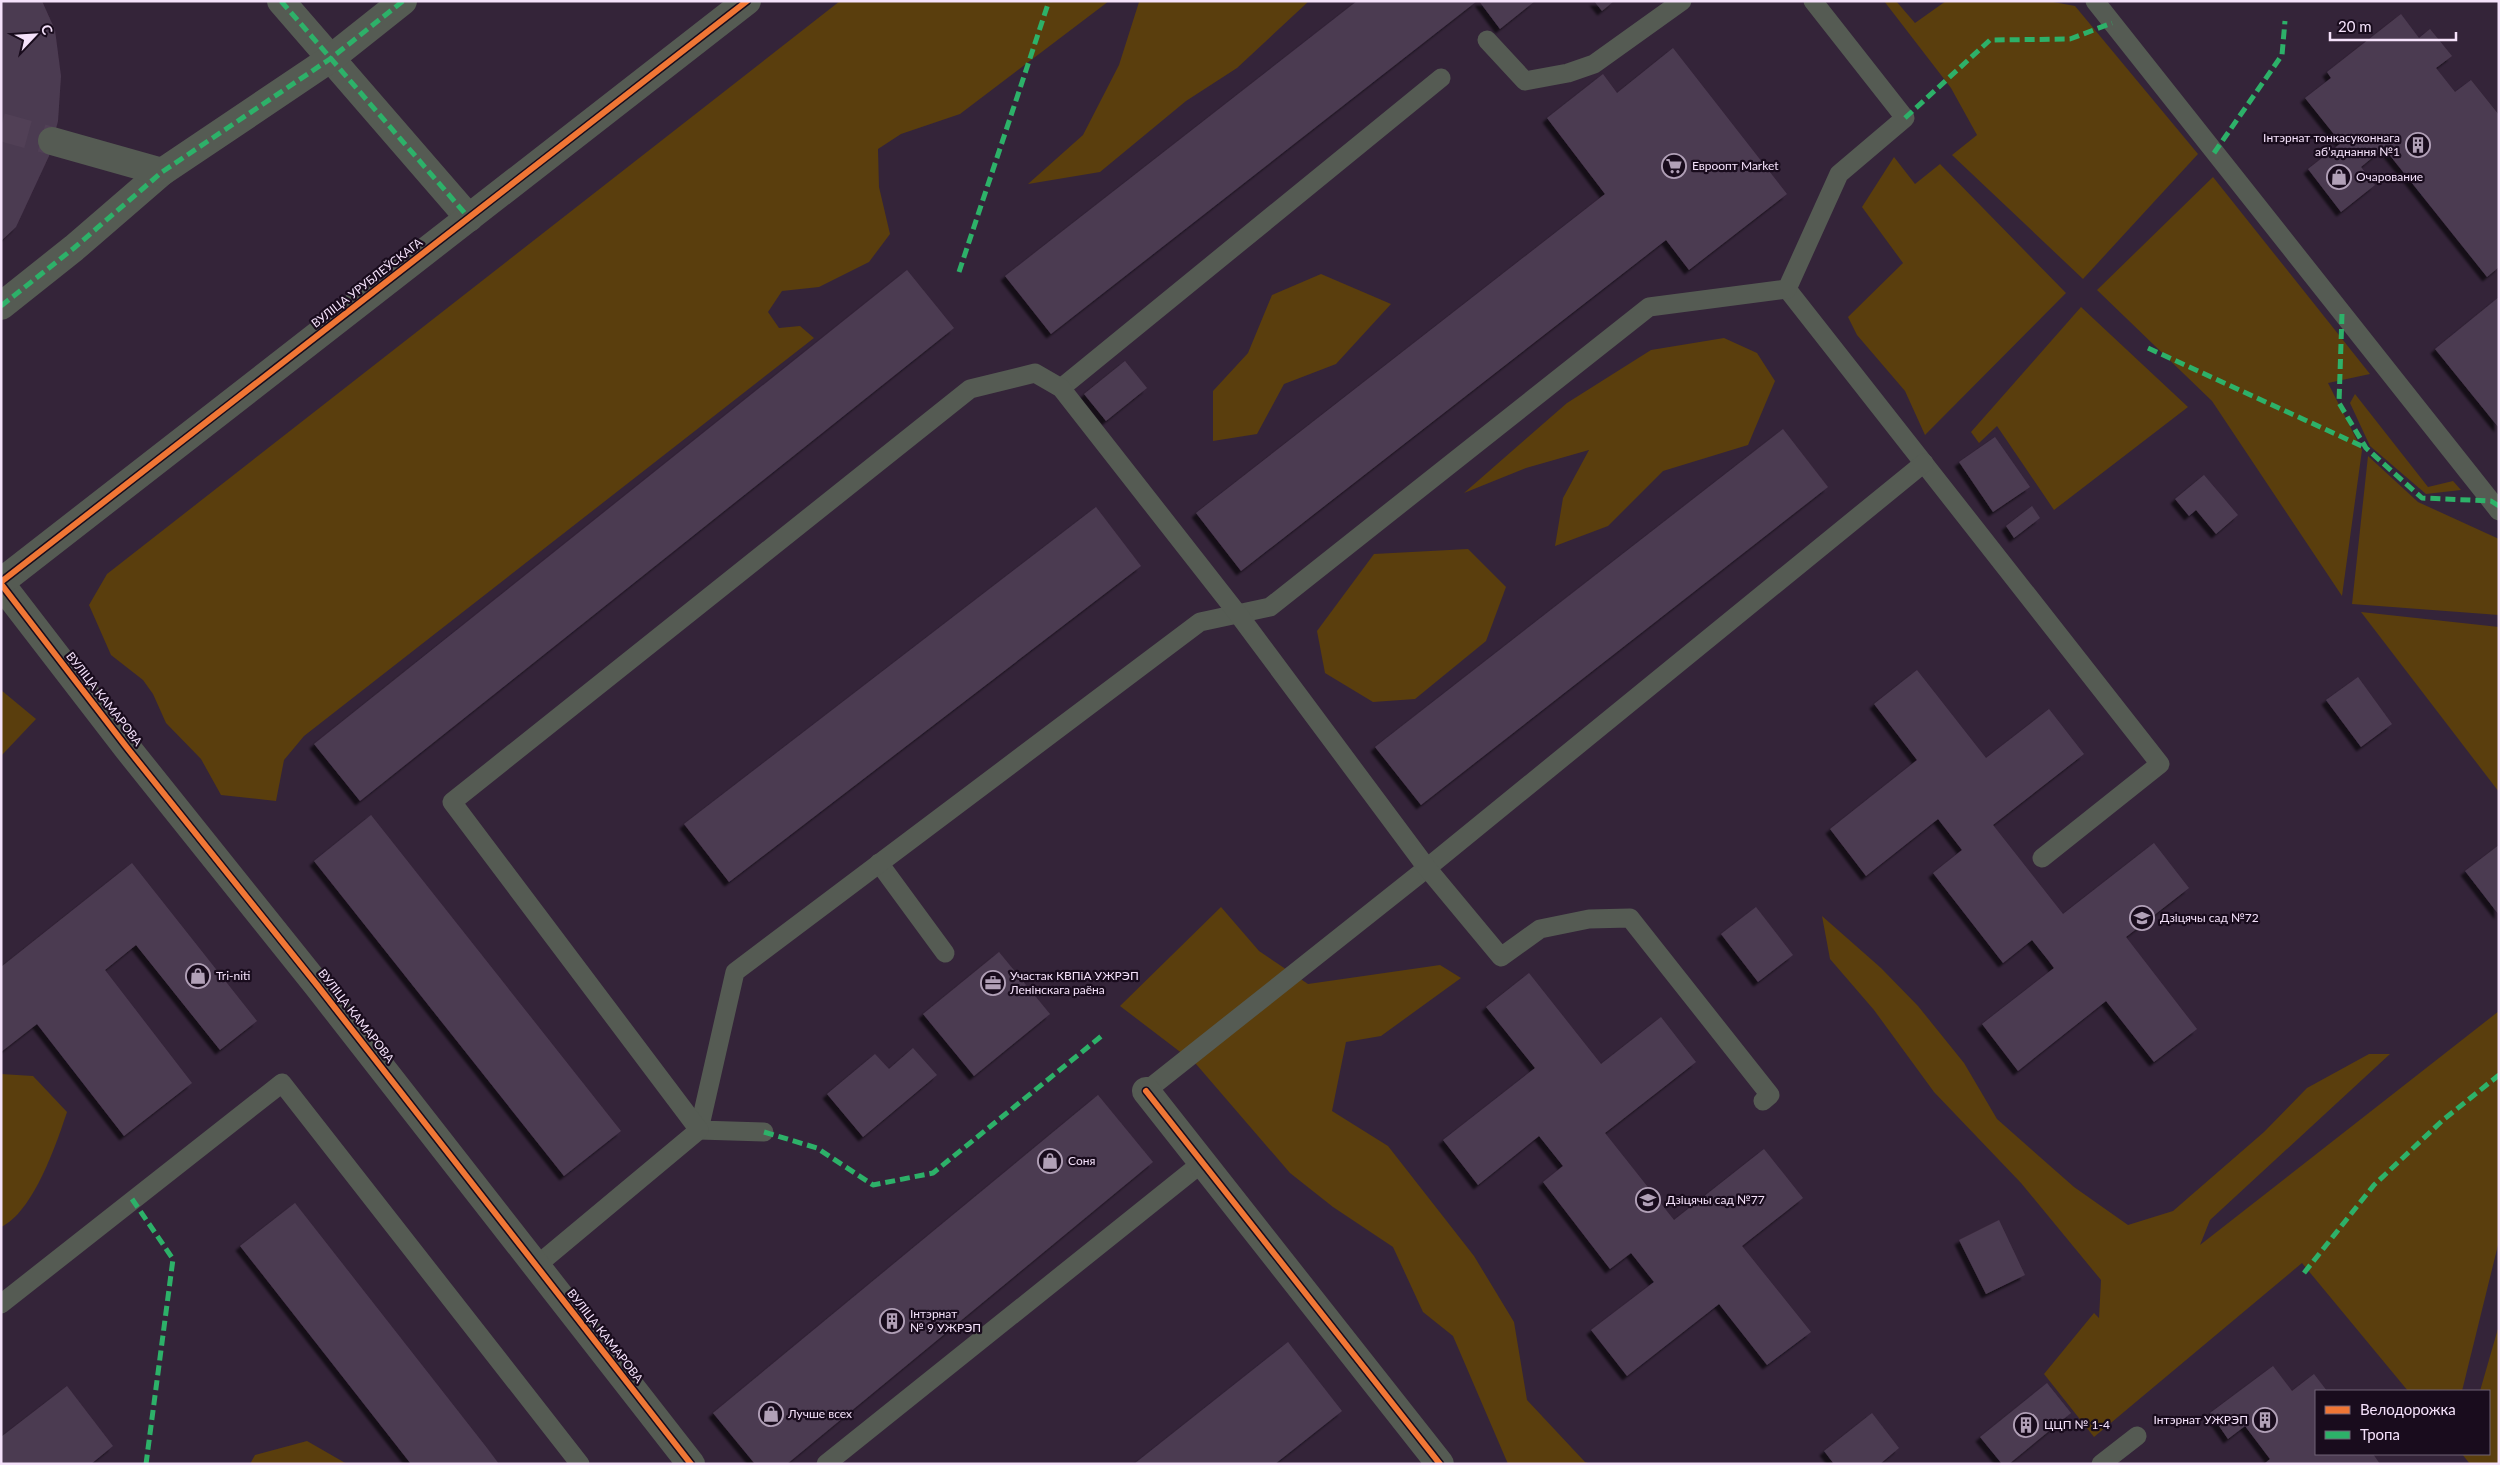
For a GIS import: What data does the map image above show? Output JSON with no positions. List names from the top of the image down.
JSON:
{
  "streets": {
    "street": ["ВУЛІЦА УРУБЛЕЎСКАГА", "ВУЛІЦА КАМАРОВА"]
  },
  "crossings": [
    ["ВУЛІЦА УРУБЛЕЎСКАГА", "ВУЛІЦА КАМАРОВА"]
  ],
  "places": {
    "building": [
      "Інтэрнат тонкасуконнага абʼяднання №1",
      "Інтэрнат № 9 УЖРЭП",
      "Інтэрнат УЖРЭП",
      "ЦЦП № 1-4"
    ],
    "supermarket": ["Евроопт Market"],
    "shop": [
      "Очарование",
      "Tri-niti",
      "Соня",
      "Лучше всех"
    ],
    "school or university": ["Дзіцячы сад №72", "Дзіцячы сад №77"],
    "office": ["Участак КВПіА УЖРЭП Ленінскага раёна"]
  },
  "legend": ["Велодорожка", "Тропа"],
  "scale_bar": "20 m",
  "north": "top right"
}
